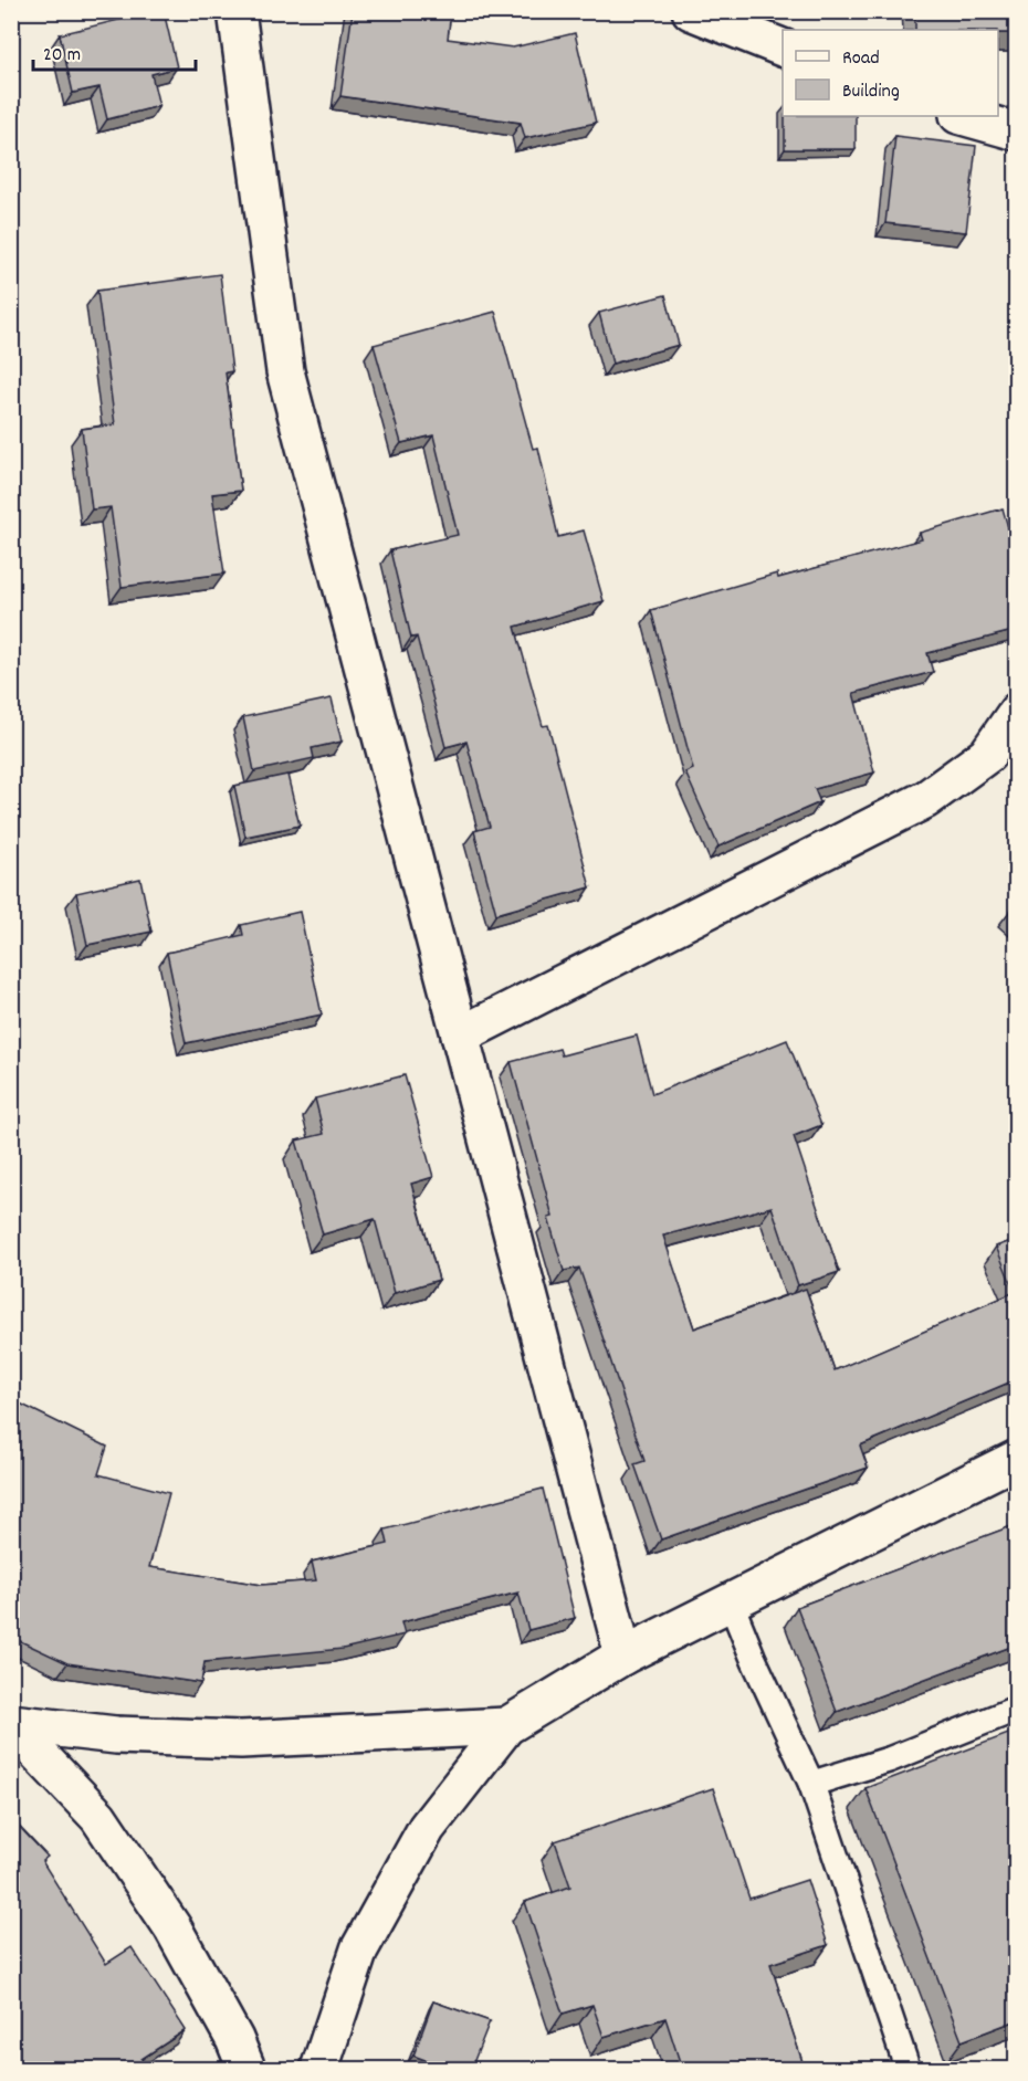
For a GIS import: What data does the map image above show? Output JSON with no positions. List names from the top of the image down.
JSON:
{
  "legend": ["Road", "Building"],
  "scale_bar": "20 m"
}
